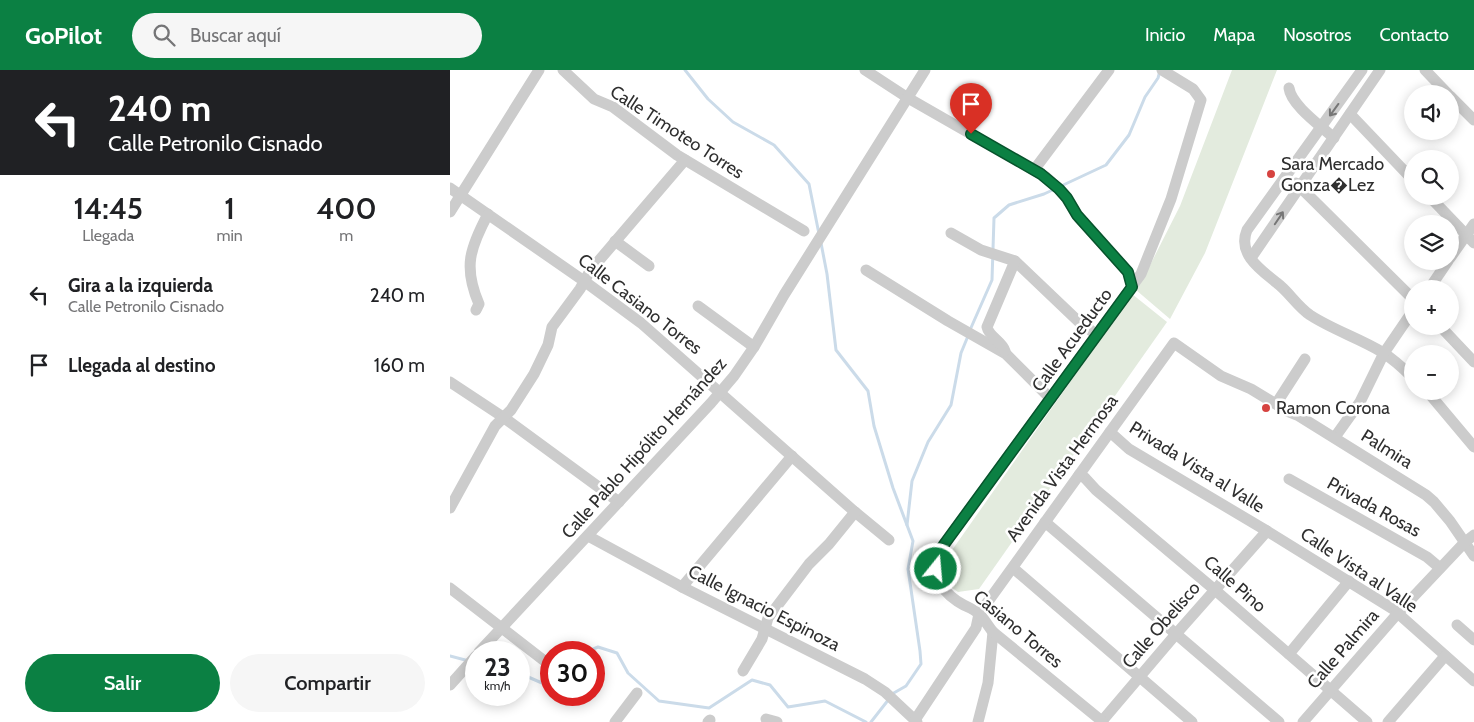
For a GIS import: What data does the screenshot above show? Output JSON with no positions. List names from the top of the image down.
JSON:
{
  "streets": {
    "street": [
      "Calle Timoteo Torres",
      "Calle Casiano Torres",
      "Calle Acueducto",
      "Calle Pablo Hipólito Hernández",
      "Palmira",
      "Privada Vista al Valle",
      "Avenida Vista Hermosa",
      "Privada Rosas",
      "Calle Vista al Valle",
      "Calle Pino",
      "Calle Ignacio Espinoza",
      "Calle Obelisco",
      "Casiano Torres",
      "Calle Palmira"
    ]
  },
  "crossings": [
    ["Calle Casiano Torres", "Calle Pablo Hipólito Hernández"],
    ["Calle Acueducto", "Casiano Torres"],
    ["Calle Pablo Hipólito Hernández", "Calle Ignacio Espinoza"],
    ["Palmira", "Avenida Vista Hermosa"],
    ["Palmira", "Calle Palmira"],
    ["Privada Vista al Valle", "Avenida Vista Hermosa"],
    ["Privada Vista al Valle", "Calle Vista al Valle"],
    ["Privada Vista al Valle", "Calle Obelisco"],
    ["Avenida Vista Hermosa", "Calle Pino"],
    ["Avenida Vista Hermosa", "Calle Ignacio Espinoza"],
    ["Avenida Vista Hermosa", "Casiano Torres"],
    ["Privada Rosas", "Calle Palmira"],
    ["Calle Vista al Valle", "Calle Obelisco"],
    ["Calle Vista al Valle", "Calle Palmira"],
    ["Calle Pino", "Calle Obelisco"],
    ["Calle Pino", "Calle Palmira"],
    ["Calle Obelisco", "Casiano Torres"]
  ],
  "places": ["Sara Mercado Gonza�Lez", "Ramon Corona"],
  "page": {
    "header": "GoPilot",
    "search": "Buscar aquí",
    "nav": [
      "Inicio",
      "Mapa",
      "Nosotros",
      "Contacto"
    ],
    "turn": ["240 m", "Calle Petronilo Cisnado"],
    "map_buttons": ["+", "−"],
    "eta": [
      "14:45",
      "Llegada",
      "1",
      "min",
      "400",
      "m"
    ],
    "list": [
      {
        "name": "Gira a la izquierda",
        "note": "Calle Petronilo Cisnado",
        "value": "240 m"
      },
      {
        "name": "Llegada al destino",
        "value": "160 m"
      }
    ],
    "speed": "23 km/h",
    "limit": "30",
    "buttons": ["Salir", "Compartir"]
  }
}
